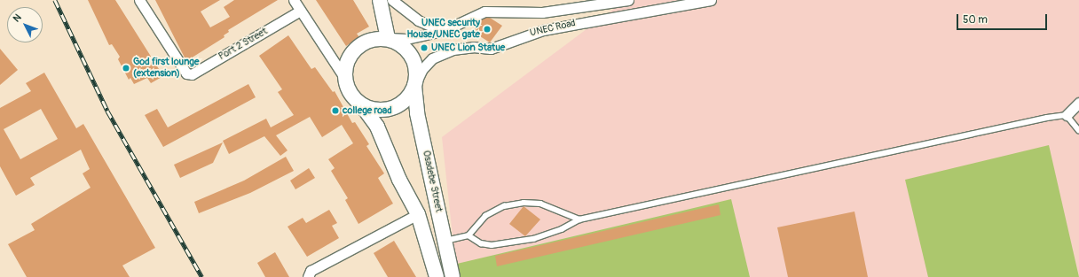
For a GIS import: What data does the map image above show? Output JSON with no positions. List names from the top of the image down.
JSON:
{
  "streets": {
    "main road": ["Osadebe Street"],
    "street": ["UNEC Road", "Port 2 Street"]
  },
  "crossings": [
    ["UNEC Road", "Osadebe Street"]
  ],
  "places": [
    "UNEC security House/UNEC gate",
    "UNEC Lion Statue",
    "God first lounge (extension)",
    "college road"
  ],
  "scale_bar": "50 m",
  "north": "top left"
}
